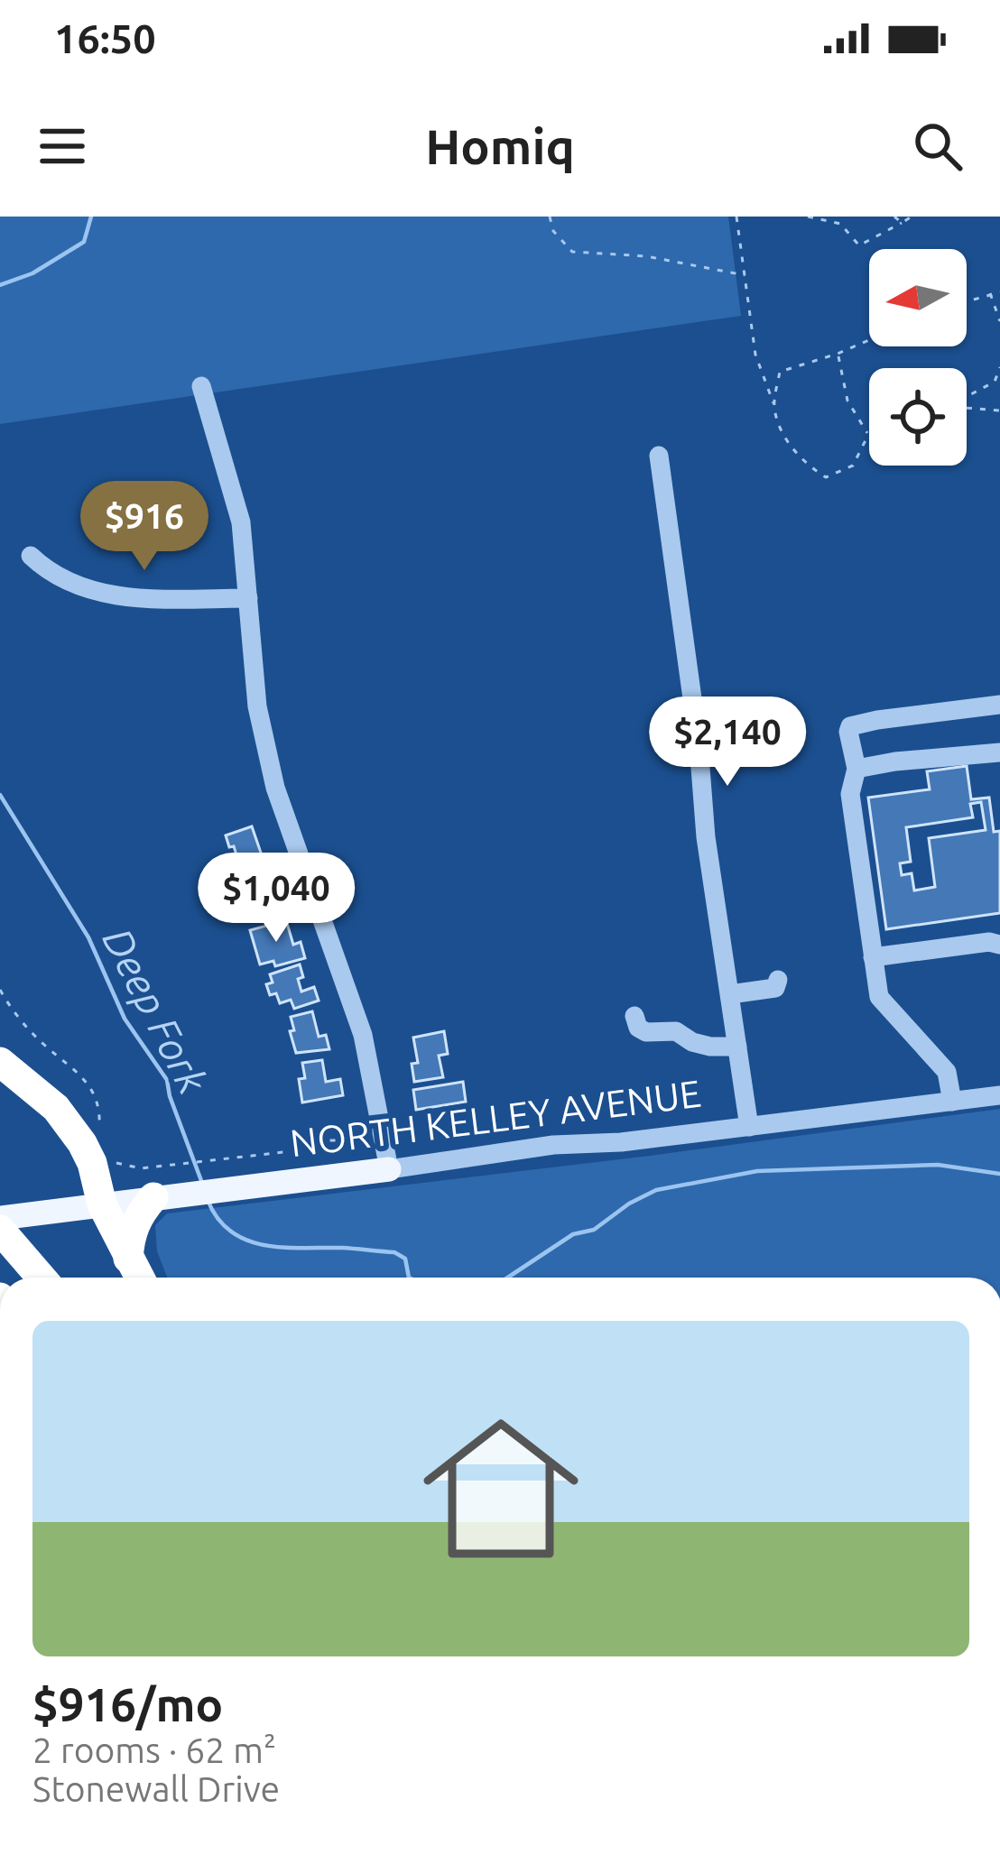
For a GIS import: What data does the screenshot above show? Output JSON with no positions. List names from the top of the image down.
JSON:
{
  "streets": {
    "main road": ["NORTH KELLEY AVENUE"]
  },
  "water": ["Deep Fork"],
  "north": "left",
  "page": {
    "status": "16:50",
    "header": "Homiq",
    "price": ["$916", "$2,140", "$1,040"],
    "list": [
      {
        "name": "$916/mo",
        "note": "2 rooms · 62 m² · Stonewall Drive"
      }
    ]
  }
}
